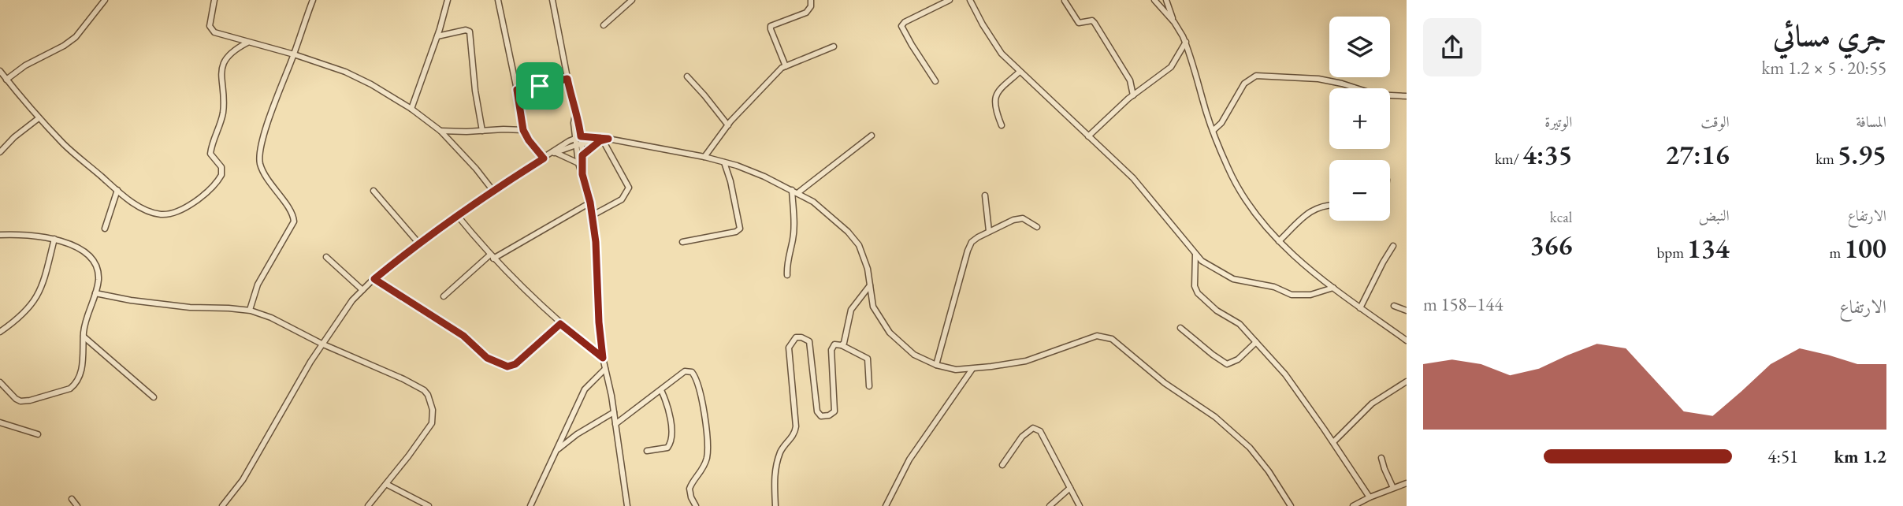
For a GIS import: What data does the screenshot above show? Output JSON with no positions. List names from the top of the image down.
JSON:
{
  "page": {
    "heading": ["جري مسائي", "20:55 · 5 × 1.2 km"],
    "map_buttons": ["+", "−"],
    "stats": [
      ["المسافة", "5.95 km"],
      ["الوقت", "27:16"],
      ["الوتيرة", "4:35 /km"],
      ["الارتفاع", "100 m"],
      ["النبض", "134 bpm"],
      ["kcal", "366"]
    ],
    "chart": ["الارتفاع", "144–158 m"],
    "list": [
      {
        "name": "1.2 km",
        "note": "4:51"
      }
    ]
  }
}
